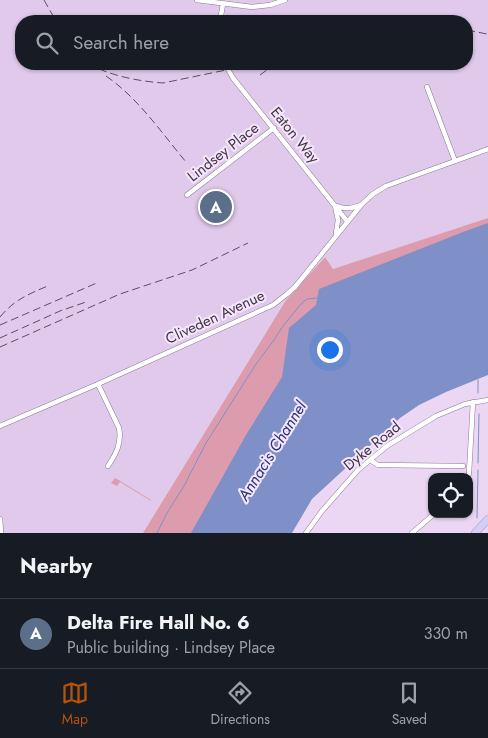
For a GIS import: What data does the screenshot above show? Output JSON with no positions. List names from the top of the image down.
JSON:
{
  "streets": {
    "street": [
      "Eaton Way",
      "Lindsey Place",
      "Cliveden Avenue",
      "Dyke Road"
    ]
  },
  "crossings": [
    ["Eaton Way", "Lindsey Place"],
    ["Eaton Way", "Cliveden Avenue"]
  ],
  "water": ["Annacis Channel"],
  "page": {
    "search": "Search here",
    "pins": "A",
    "heading": "Nearby",
    "list": [
      {
        "mark": "A",
        "name": "Delta Fire Hall No. 6",
        "note": "Public building · Lindsey Place",
        "value": "330 m"
      }
    ],
    "nav": ["Map", "Directions", "Saved"]
  }
}
